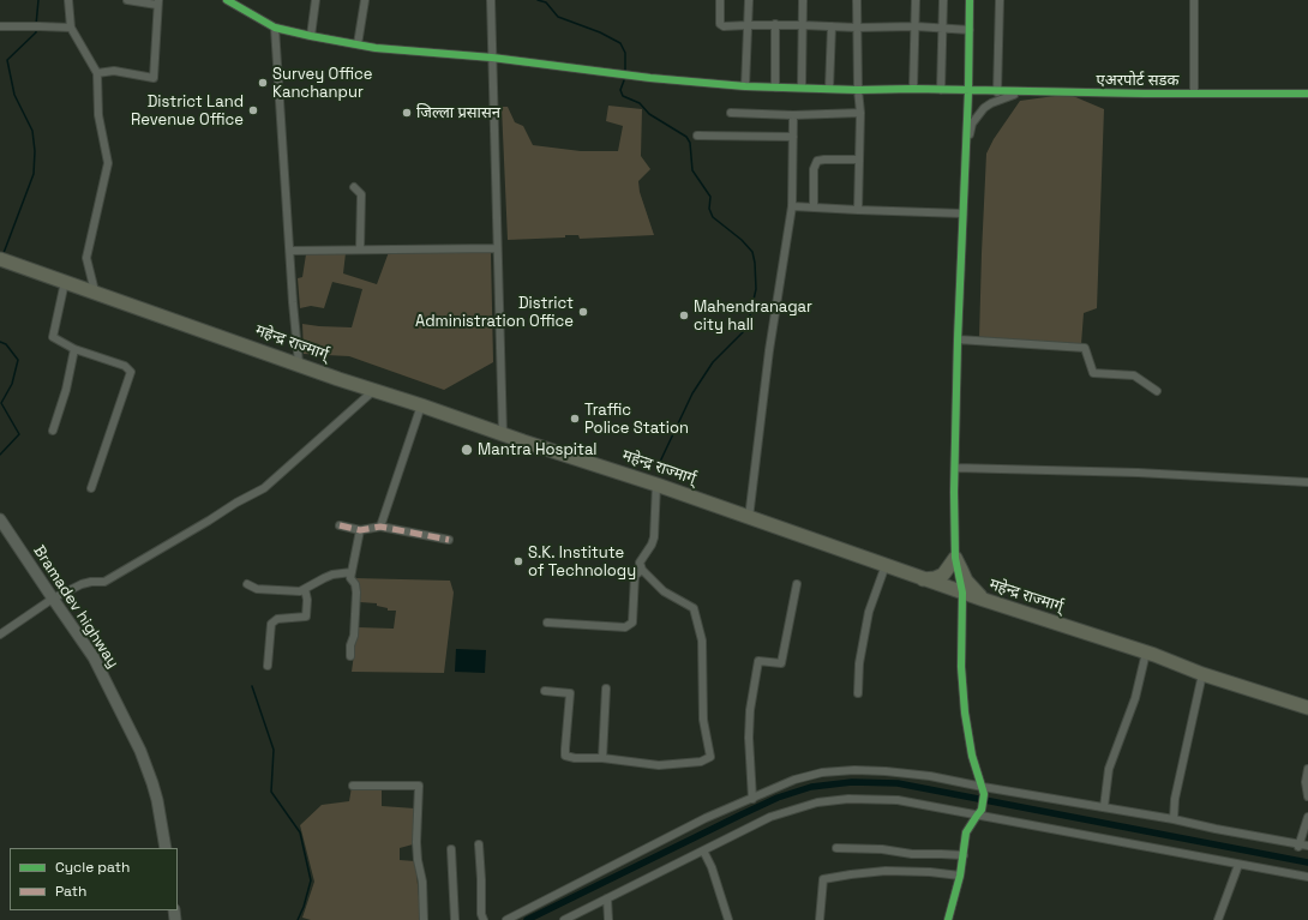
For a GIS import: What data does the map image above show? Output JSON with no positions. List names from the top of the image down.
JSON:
{
  "streets": {
    "highway": ["महेन्द्र राज्मार्ग्"],
    "street": ["एअरपोर्ट सडक", "Bramadev highway"]
  },
  "places": [
    "Survey Office Kanchanpur",
    "District Land Revenue Office",
    "जिल्ला प्रसासन",
    "District Administration Office",
    "Mahendranagar city hall",
    "Traffic Police Station",
    "Mantra Hospital",
    "S.K. Institute of Technology"
  ],
  "legend": ["Cycle path", "Path"]
}
